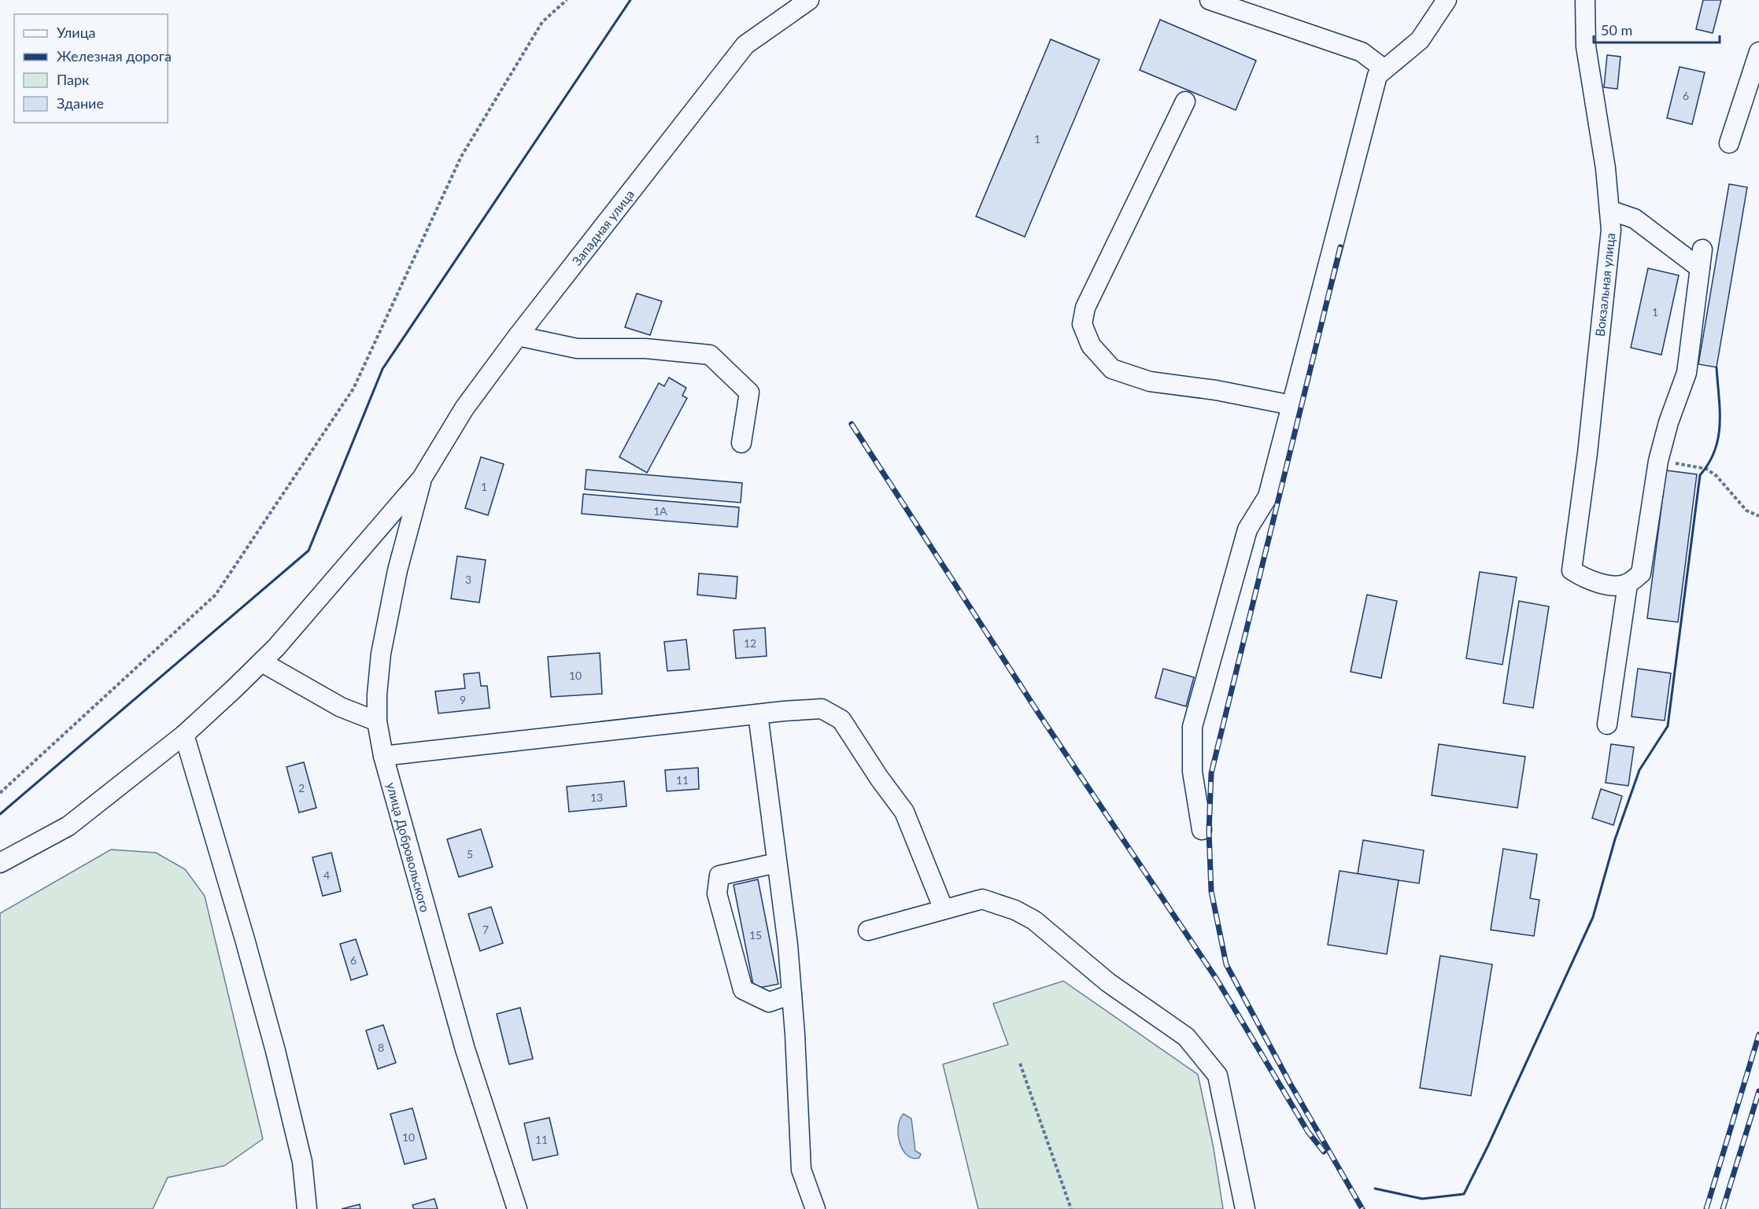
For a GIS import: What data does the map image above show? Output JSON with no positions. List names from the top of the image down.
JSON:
{
  "streets": {
    "street": ["Западная улица", "Вокзальная улица", "улица Добровольского"]
  },
  "crossings": [
    ["Западная улица", "улица Добровольского"]
  ],
  "house_numbers": [
    "6",
    "1",
    "1",
    "1",
    "1А",
    "3",
    "12",
    "10",
    "9",
    "11",
    "2",
    "13",
    "5",
    "4",
    "7",
    "15",
    "6",
    "8",
    "10",
    "11"
  ],
  "legend": [
    "Улица",
    "Железная дорога",
    "Парк",
    "Здание"
  ],
  "scale_bar": "50 m"
}
